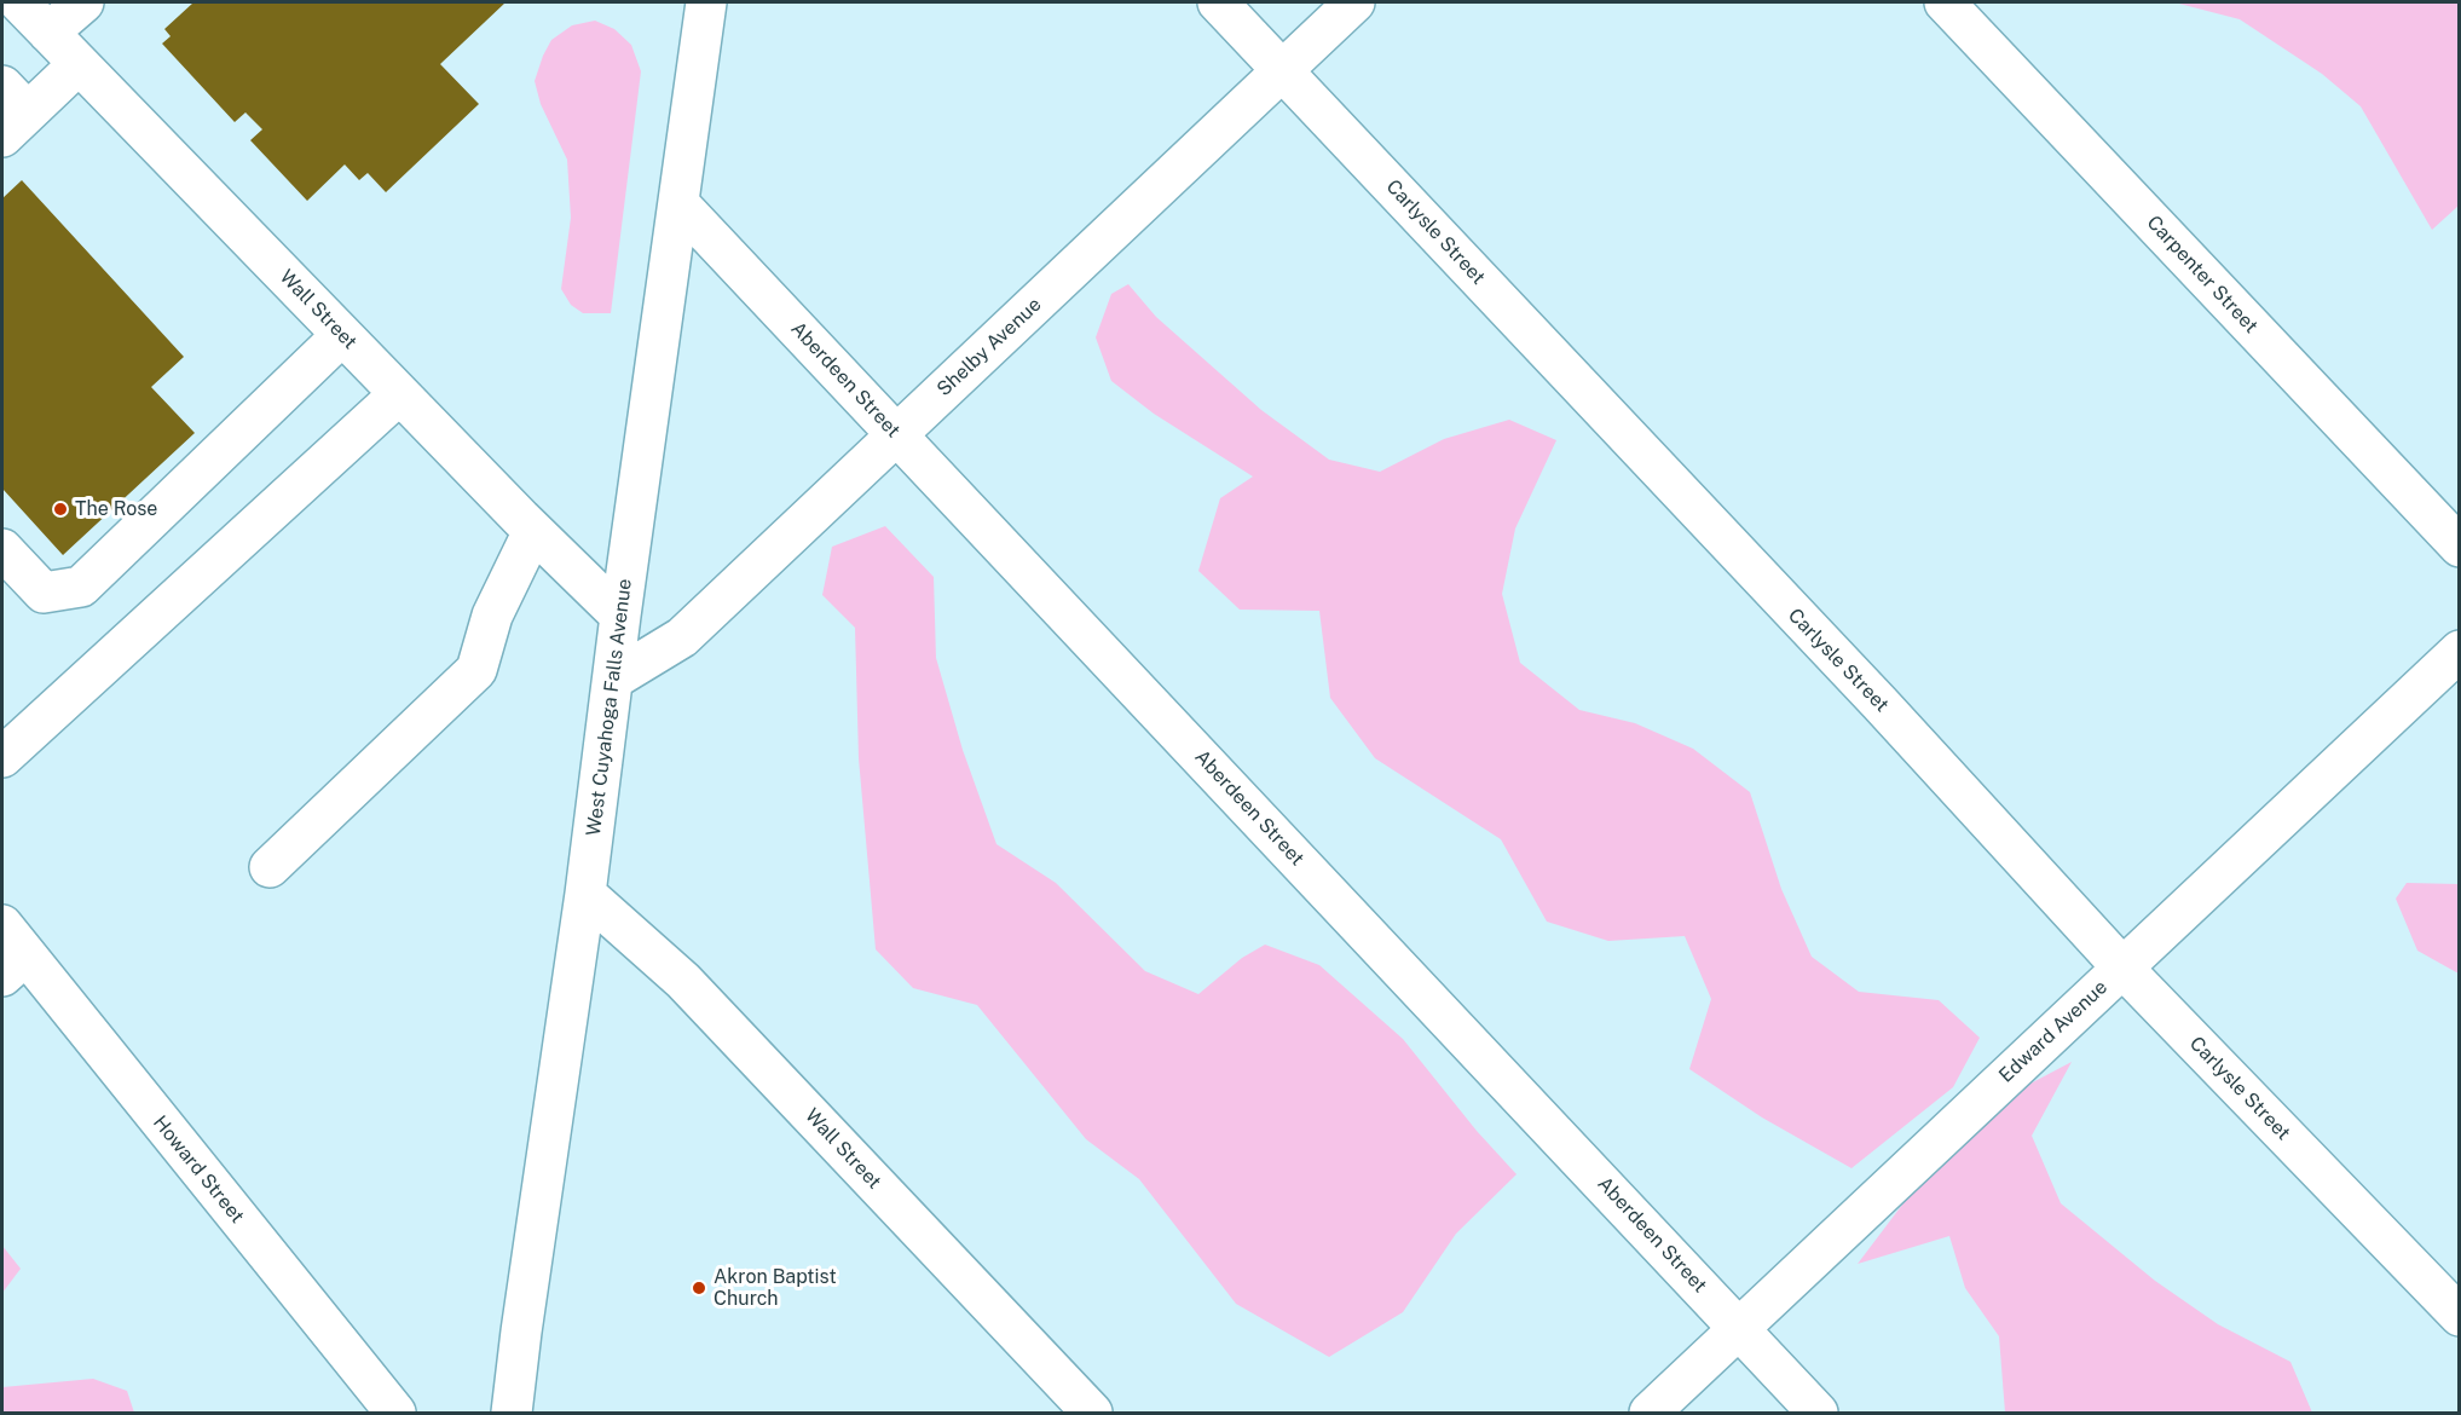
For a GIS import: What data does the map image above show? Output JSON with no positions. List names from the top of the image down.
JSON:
{
  "streets": {
    "street": [
      "Carlysle Street",
      "Carpenter Street",
      "Wall Street",
      "Shelby Avenue",
      "Aberdeen Street",
      "West Cuyahoga Falls Avenue",
      "Edward Avenue",
      "Howard Street"
    ]
  },
  "crossings": [
    ["Carlysle Street", "Shelby Avenue"],
    ["Carlysle Street", "Edward Avenue"],
    ["Wall Street", "West Cuyahoga Falls Avenue"],
    ["Shelby Avenue", "Aberdeen Street"],
    ["Shelby Avenue", "West Cuyahoga Falls Avenue"],
    ["Aberdeen Street", "West Cuyahoga Falls Avenue"],
    ["Aberdeen Street", "Edward Avenue"]
  ],
  "places": ["The Rose", "Akron Baptist Church"]
}
